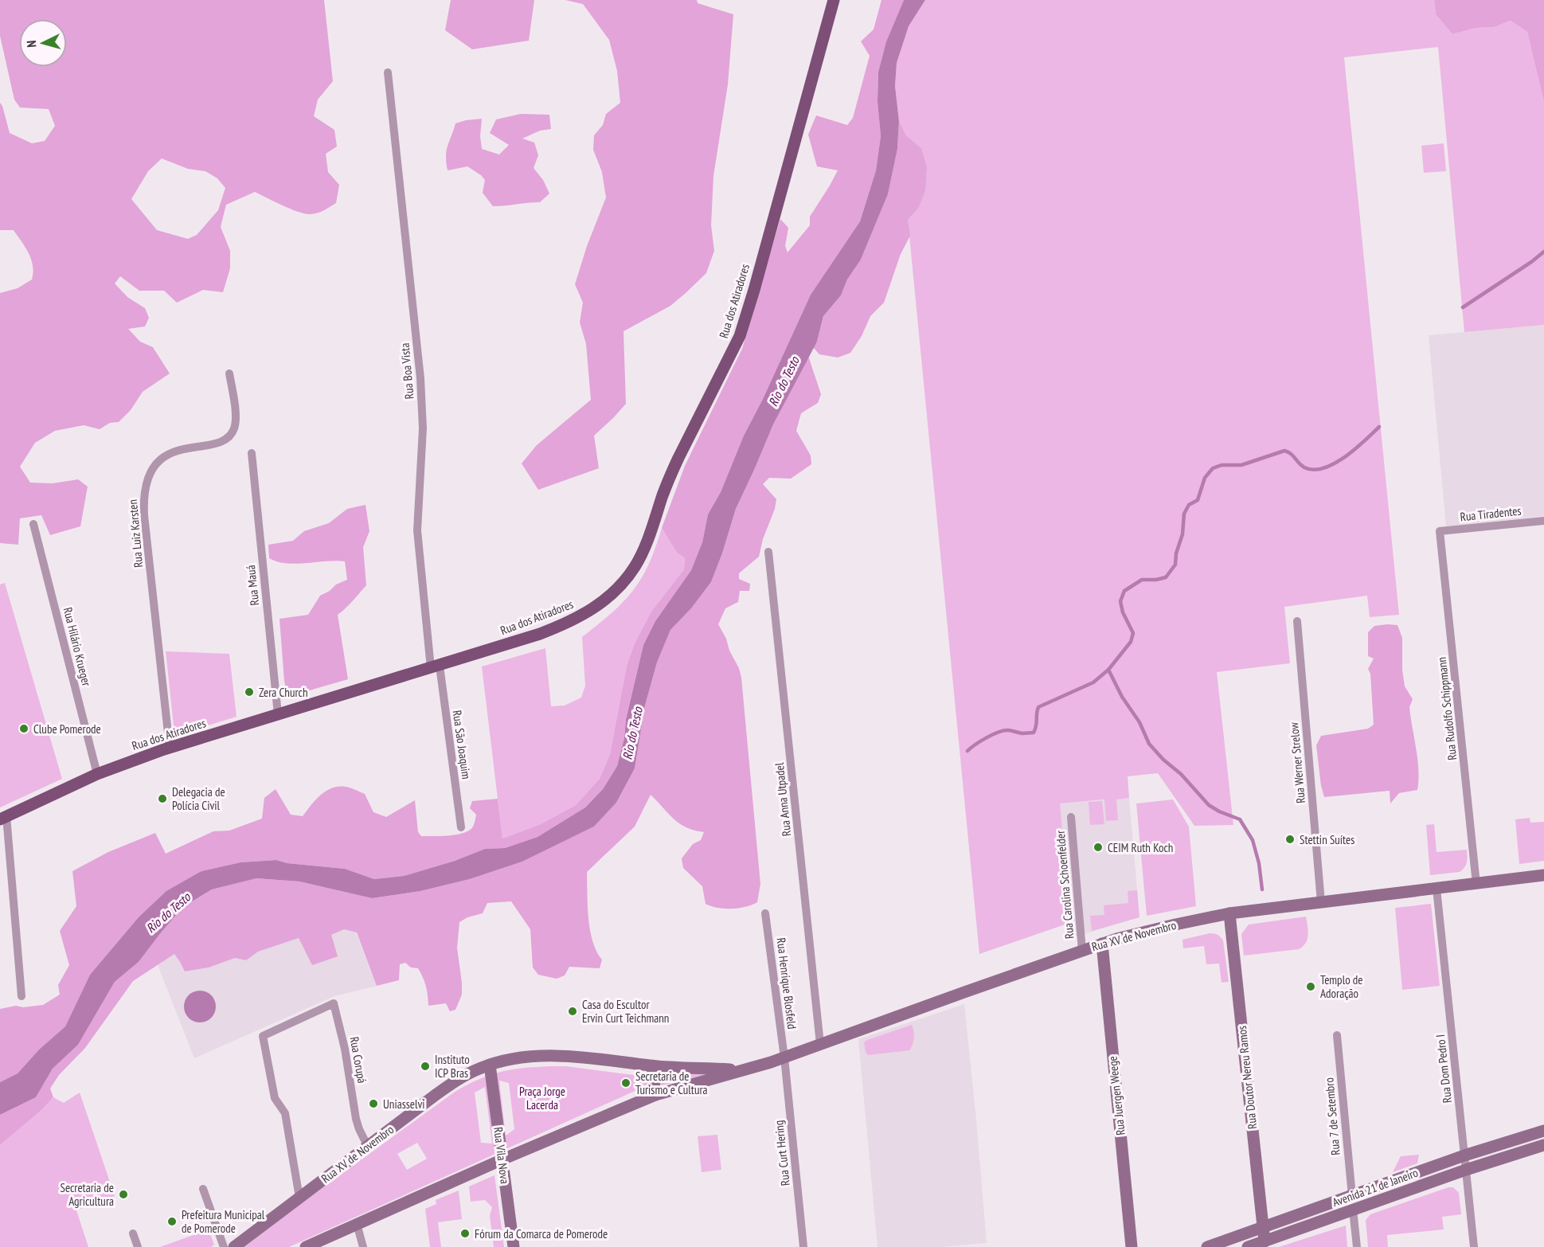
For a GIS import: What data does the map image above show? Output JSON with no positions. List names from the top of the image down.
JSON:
{
  "streets": {
    "main road": [
      "Rua dos Atiradores",
      "Rua XV de Novembro",
      "Rua Doutor Nereu Ramos",
      "Rua Juergen Weege",
      "Rua Vila Nova",
      "Avenida 21 de Janeiro"
    ],
    "street": [
      "Rua Boa Vista",
      "Rua Tiradentes",
      "Rua Luiz Karsten",
      "Rua Mauá",
      "Rua Hilário Krueger",
      "Rua Rudolfo Schippmann",
      "Rua São Joaquim",
      "Rua Werner Strelow",
      "Rua Anna Utpadel",
      "Rua Carolina Schoenfelder",
      "Rua Henrique Blosfeld",
      "Rua Corupá",
      "Rua Dom Pedro I",
      "Rua 7 de Setembro",
      "Rua Curt Hering"
    ]
  },
  "crossings": [
    ["Rua dos Atiradores", "Rua Boa Vista"],
    ["Rua dos Atiradores", "Rua Luiz Karsten"],
    ["Rua dos Atiradores", "Rua Mauá"],
    ["Rua dos Atiradores", "Rua Hilário Krueger"],
    ["Rua dos Atiradores", "Rua São Joaquim"],
    ["Rua Boa Vista", "Rua São Joaquim"],
    ["Rua Tiradentes", "Rua Rudolfo Schippmann"],
    ["Rua Rudolfo Schippmann", "Rua XV de Novembro"],
    ["Rua Werner Strelow", "Rua XV de Novembro"],
    ["Rua Anna Utpadel", "Rua XV de Novembro"],
    ["Rua Carolina Schoenfelder", "Rua XV de Novembro"],
    ["Rua XV de Novembro", "Rua Henrique Blosfeld"],
    ["Rua XV de Novembro", "Rua Corupá"],
    ["Rua XV de Novembro", "Rua Dom Pedro I"],
    ["Rua XV de Novembro", "Rua Doutor Nereu Ramos"],
    ["Rua XV de Novembro", "Rua Juergen Weege"],
    ["Rua XV de Novembro", "Rua Curt Hering"],
    ["Rua XV de Novembro", "Rua Vila Nova"],
    ["Rua Henrique Blosfeld", "Rua Curt Hering"],
    ["Rua Dom Pedro I", "Avenida 21 de Janeiro"],
    ["Rua Doutor Nereu Ramos", "Avenida 21 de Janeiro"],
    ["Rua 7 de Setembro", "Avenida 21 de Janeiro"]
  ],
  "water": ["Rio do Testo"],
  "parks": ["Praça Jorge Lacerda"],
  "places": [
    "Zera Church",
    "Clube Pomerode",
    "Delegacia de Polícia Civil",
    "Stettin Suítes",
    "CEIM Ruth Koch",
    "Templo de Adoração",
    "Casa do Escultor Ervin Curt Teichmann",
    "Instituto ICP Bras",
    "Secretaria de Turismo e Cultura",
    "Uniasselvi",
    "Secretaria de Agricultura",
    "Prefeitura Municipal de Pomerode",
    "Fórum da Comarca de Pomerode"
  ],
  "north": "left"
}
